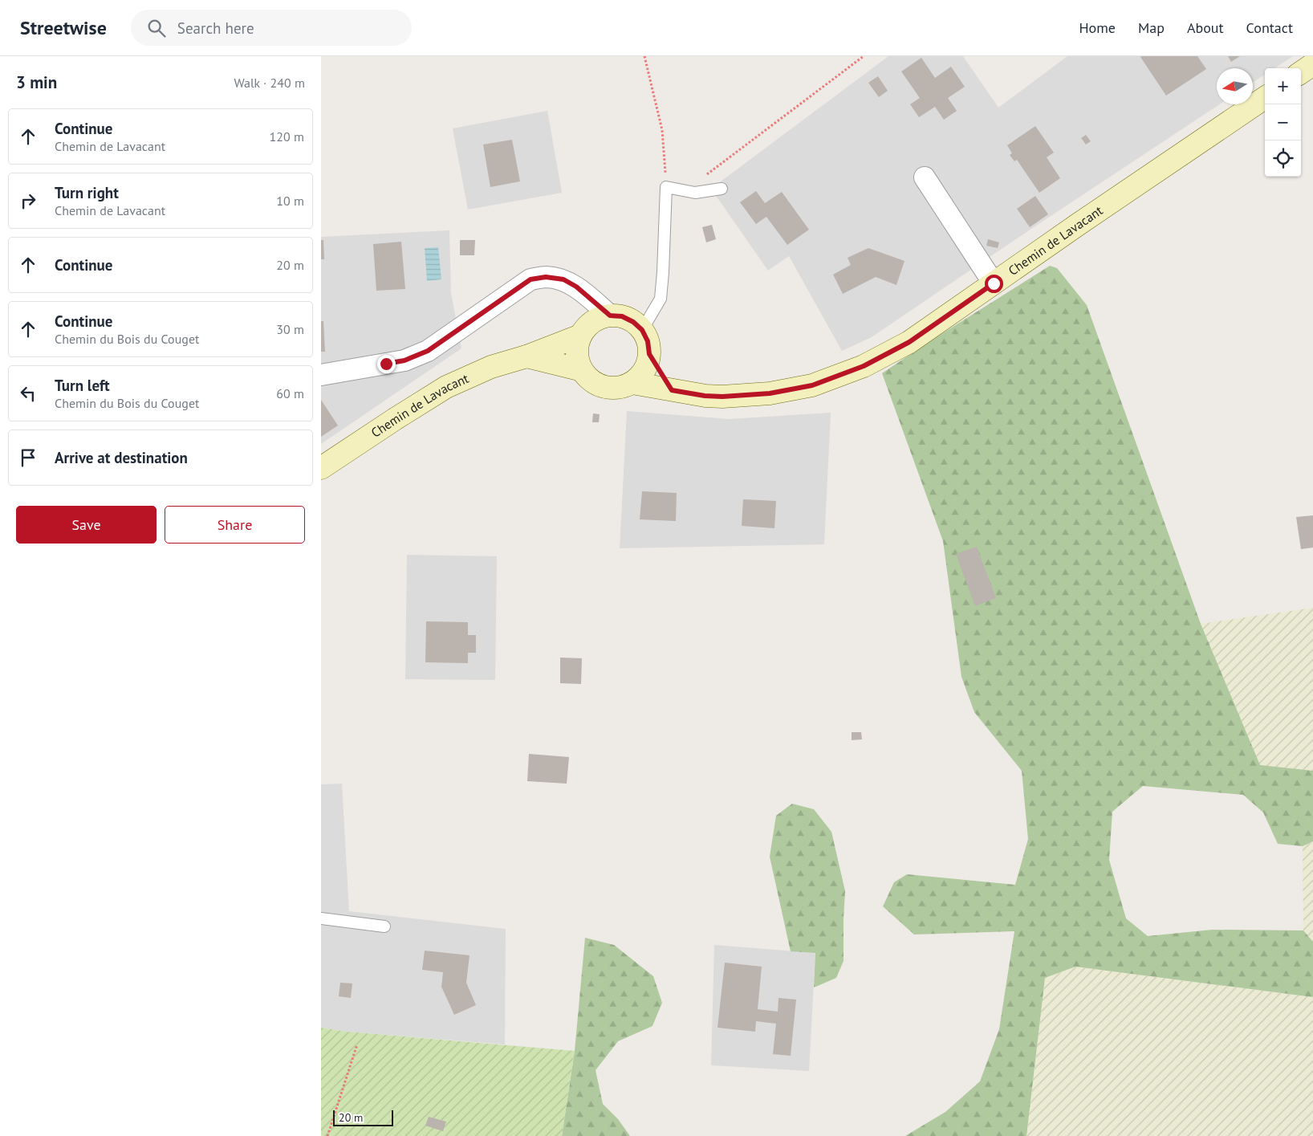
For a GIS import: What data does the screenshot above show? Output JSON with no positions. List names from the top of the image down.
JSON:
{
  "streets": {
    "street": ["Chemin de Lavacant"]
  },
  "scale_bar": "20 m",
  "north": "left",
  "page": {
    "header": "Streetwise",
    "search": "Search here",
    "nav": [
      "Home",
      "Map",
      "About",
      "Contact"
    ],
    "heading": ["3 min", "Walk · 240 m"],
    "map_buttons": ["+", "−"],
    "list": [
      ["Continue", "Chemin de Lavacant", "120 m"],
      ["Turn right", "Chemin de Lavacant", "10 m"],
      ["Continue", "20 m"],
      ["Continue", "Chemin du Bois du Couget", "30 m"],
      ["Turn left", "Chemin du Bois du Couget", "60 m"],
      "Arrive at destination"
    ],
    "buttons": ["Save", "Share"],
    "scale": "20 m"
  }
}
